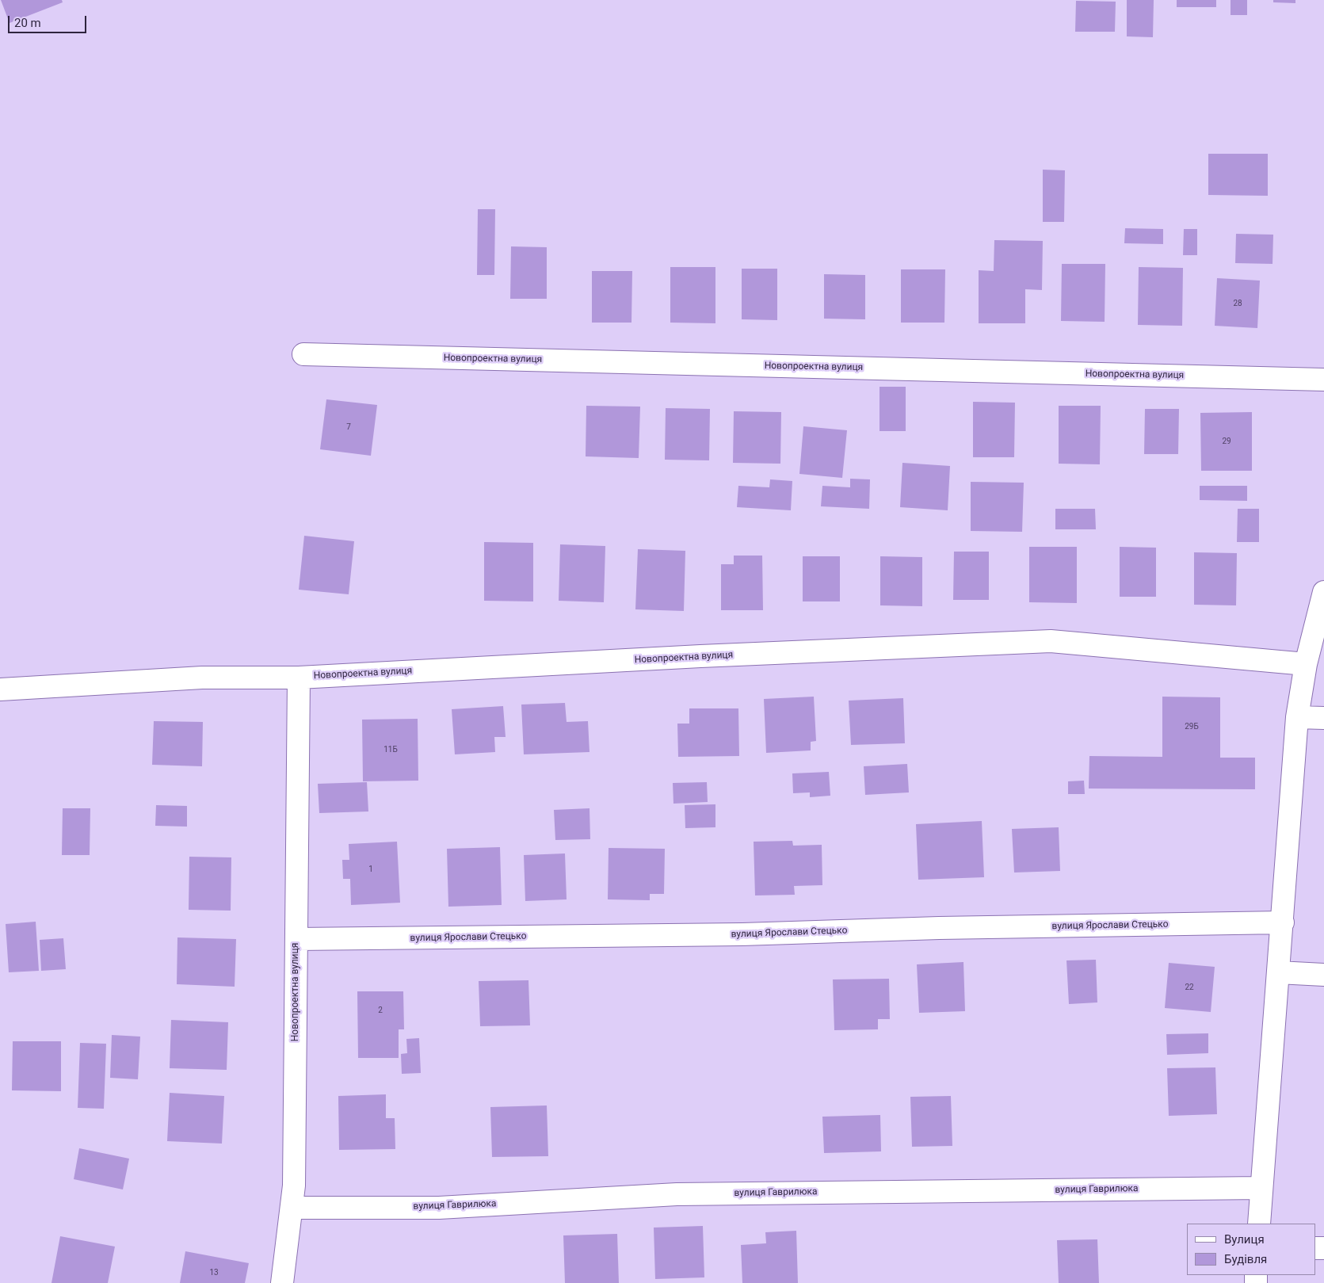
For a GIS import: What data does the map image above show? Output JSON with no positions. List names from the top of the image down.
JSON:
{
  "streets": {
    "street": ["Новопроектна вулиця", "вулиця Ярослави Стецько", "вулиця Гаврилюка"]
  },
  "crossings": [
    ["Новопроектна вулиця", "вулиця Ярослави Стецько"],
    ["Новопроектна вулиця", "вулиця Гаврилюка"]
  ],
  "house_numbers": [
    "28",
    "7",
    "29",
    "29Б",
    "11Б",
    "1",
    "22",
    "2",
    "13"
  ],
  "legend": ["Вулиця", "Будівля"],
  "scale_bar": "20 m"
}
